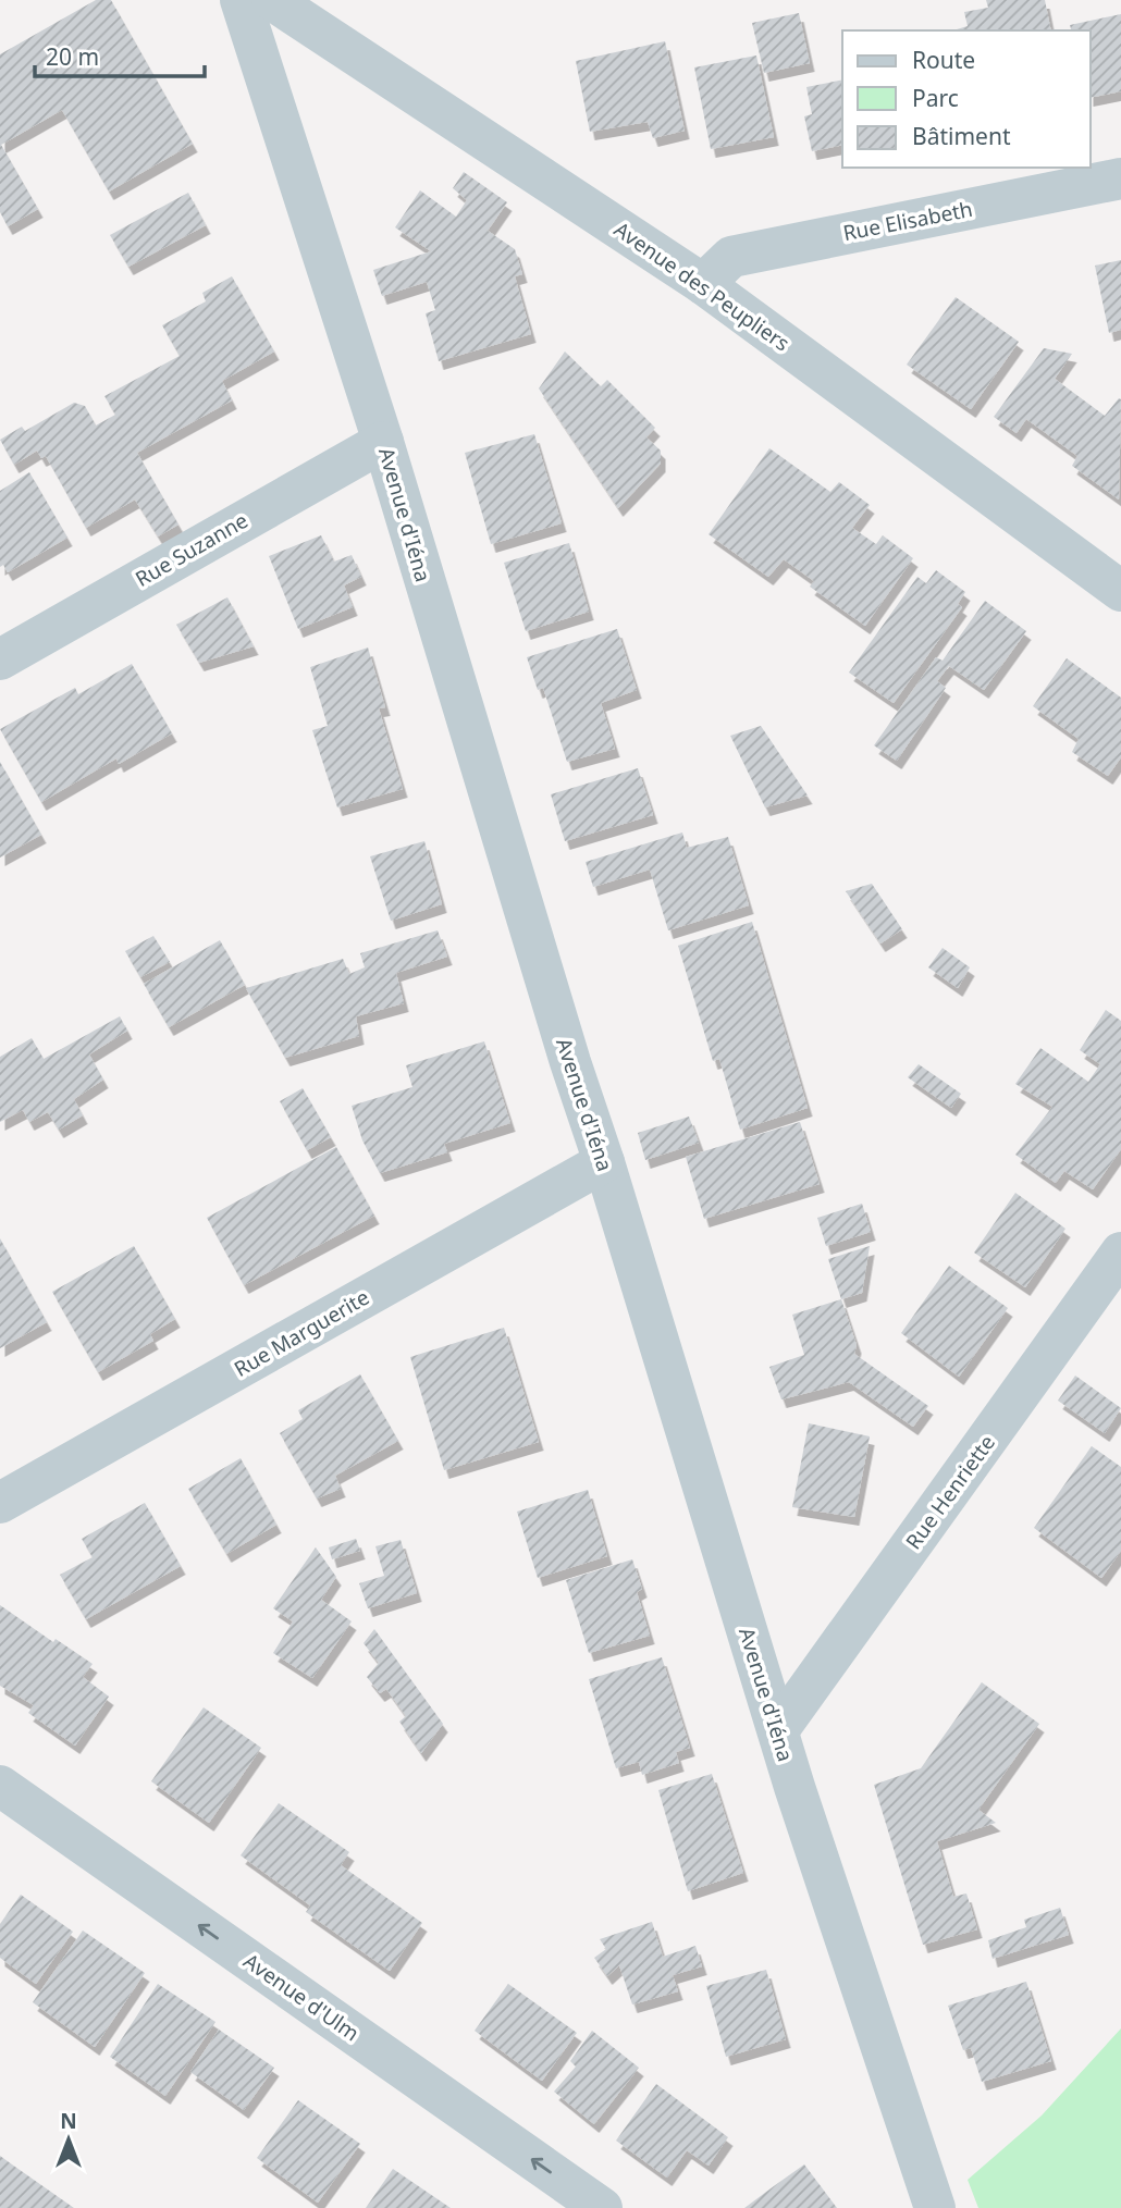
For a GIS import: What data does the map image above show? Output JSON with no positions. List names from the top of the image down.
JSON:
{
  "streets": {
    "street": [
      "Rue Elisabeth",
      "Avenue des Peupliers",
      "Avenue d'Iéna",
      "Rue Suzanne",
      "Rue Marguerite",
      "Rue Henriette",
      "Avenue d'Ulm"
    ]
  },
  "crossings": [
    ["Rue Elisabeth", "Avenue des Peupliers"],
    ["Avenue d'Iéna", "Rue Suzanne"],
    ["Avenue d'Iéna", "Rue Marguerite"],
    ["Avenue d'Iéna", "Rue Henriette"]
  ],
  "one_way": ["Avenue d'Ulm"],
  "legend": ["Route", "Parc", "Bâtiment"],
  "scale_bar": "20 m",
  "north": "top"
}
